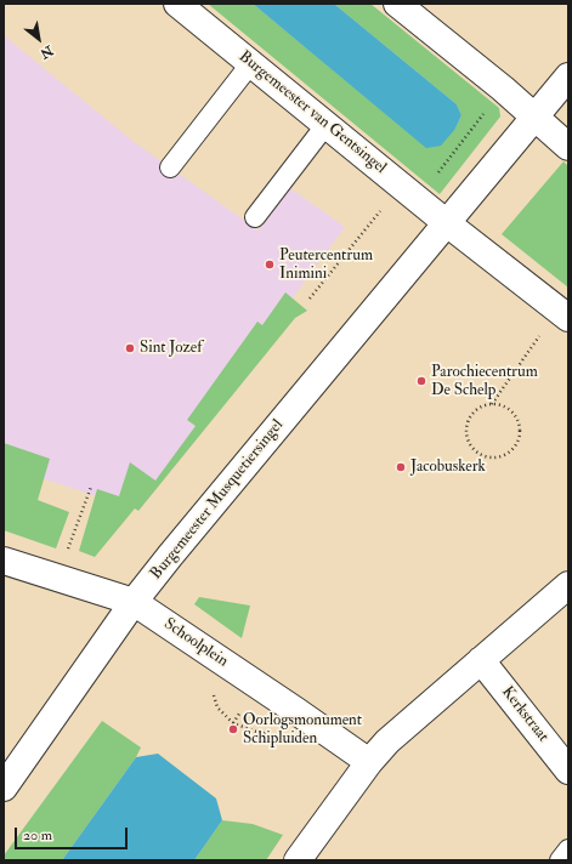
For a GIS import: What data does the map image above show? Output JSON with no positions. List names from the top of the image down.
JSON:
{
  "streets": {
    "street": [
      "Burgemeester van Gentsingel",
      "Burgemeester Musquetiersingel",
      "Schoolplein",
      "Kerkstraat"
    ]
  },
  "crossings": [
    ["Burgemeester van Gentsingel", "Burgemeester Musquetiersingel"],
    ["Burgemeester Musquetiersingel", "Schoolplein"]
  ],
  "places": [
    "Peutercentrum Inimini",
    "Sint Jozef",
    "Parochiecentrum De Schelp",
    "Jacobuskerk",
    "Oorlogsmonument Schipluiden"
  ],
  "scale_bar": "20 m",
  "north": "bottom right"
}
